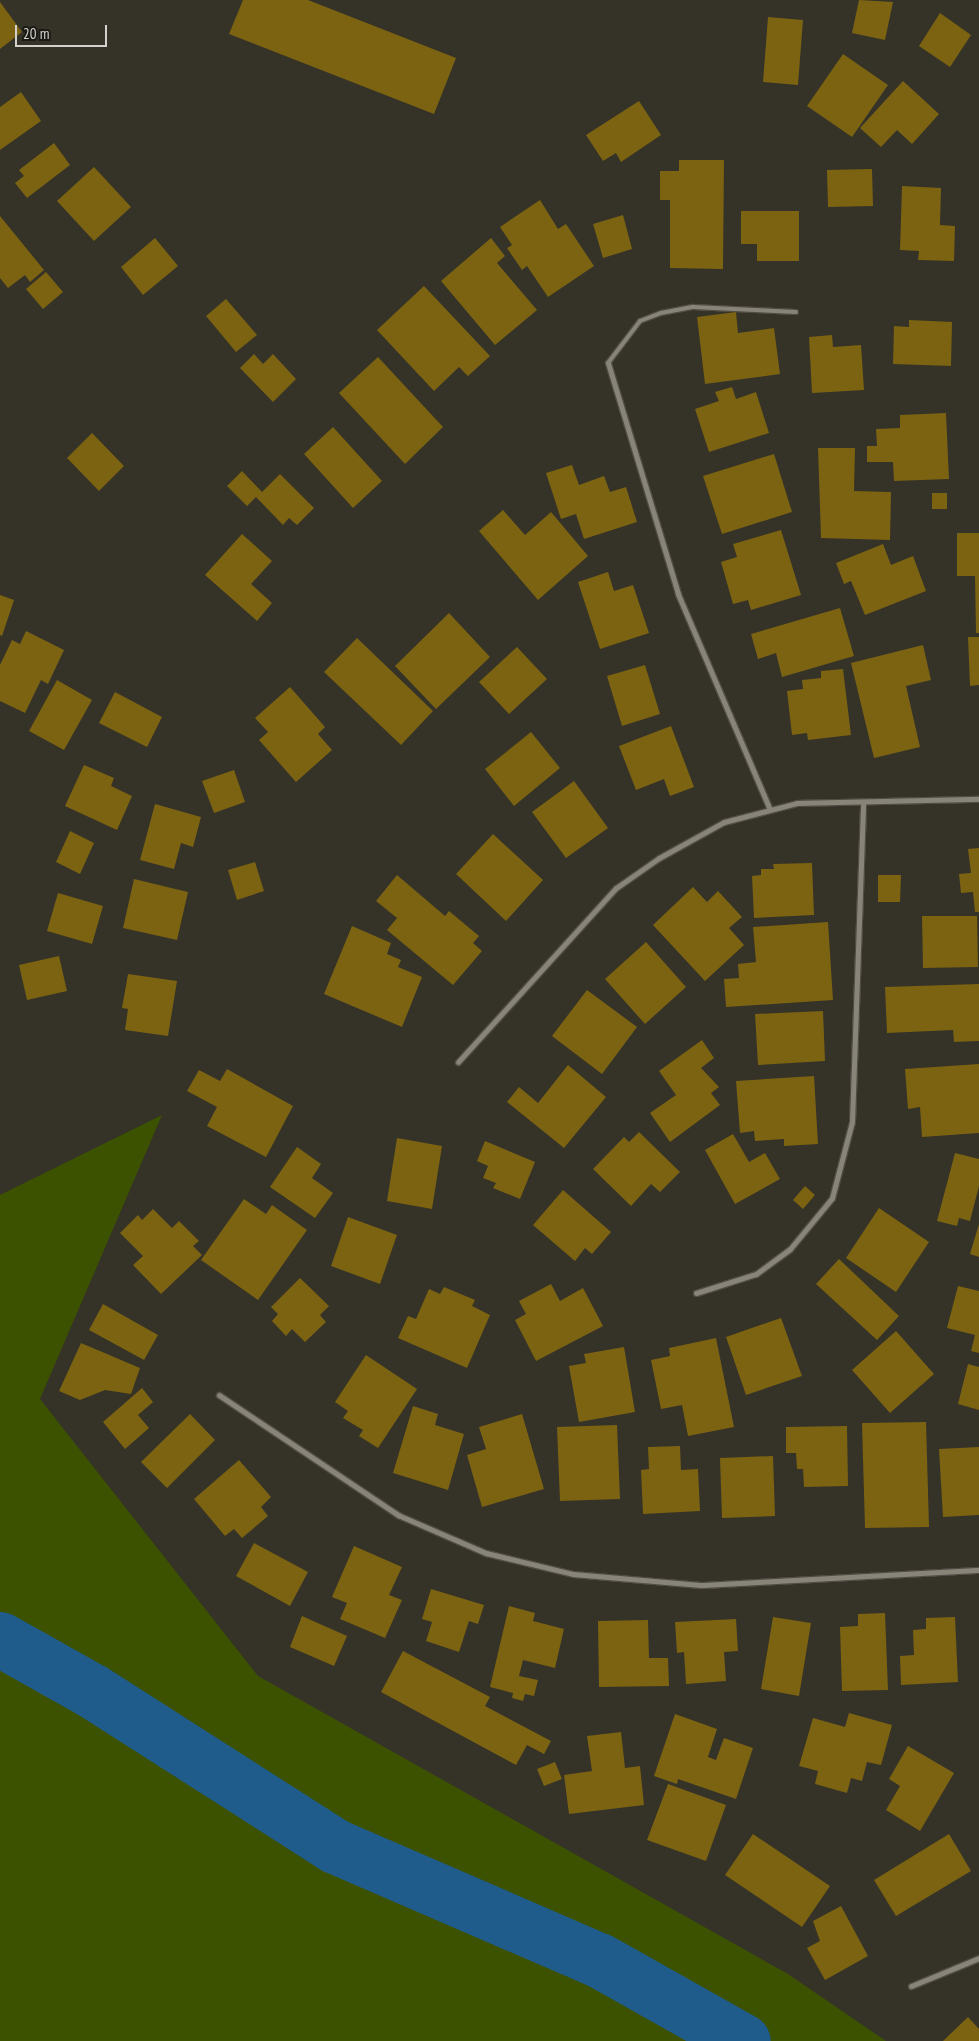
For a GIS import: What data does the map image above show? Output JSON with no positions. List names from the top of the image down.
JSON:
{
  "scale_bar": "20 m"
}
